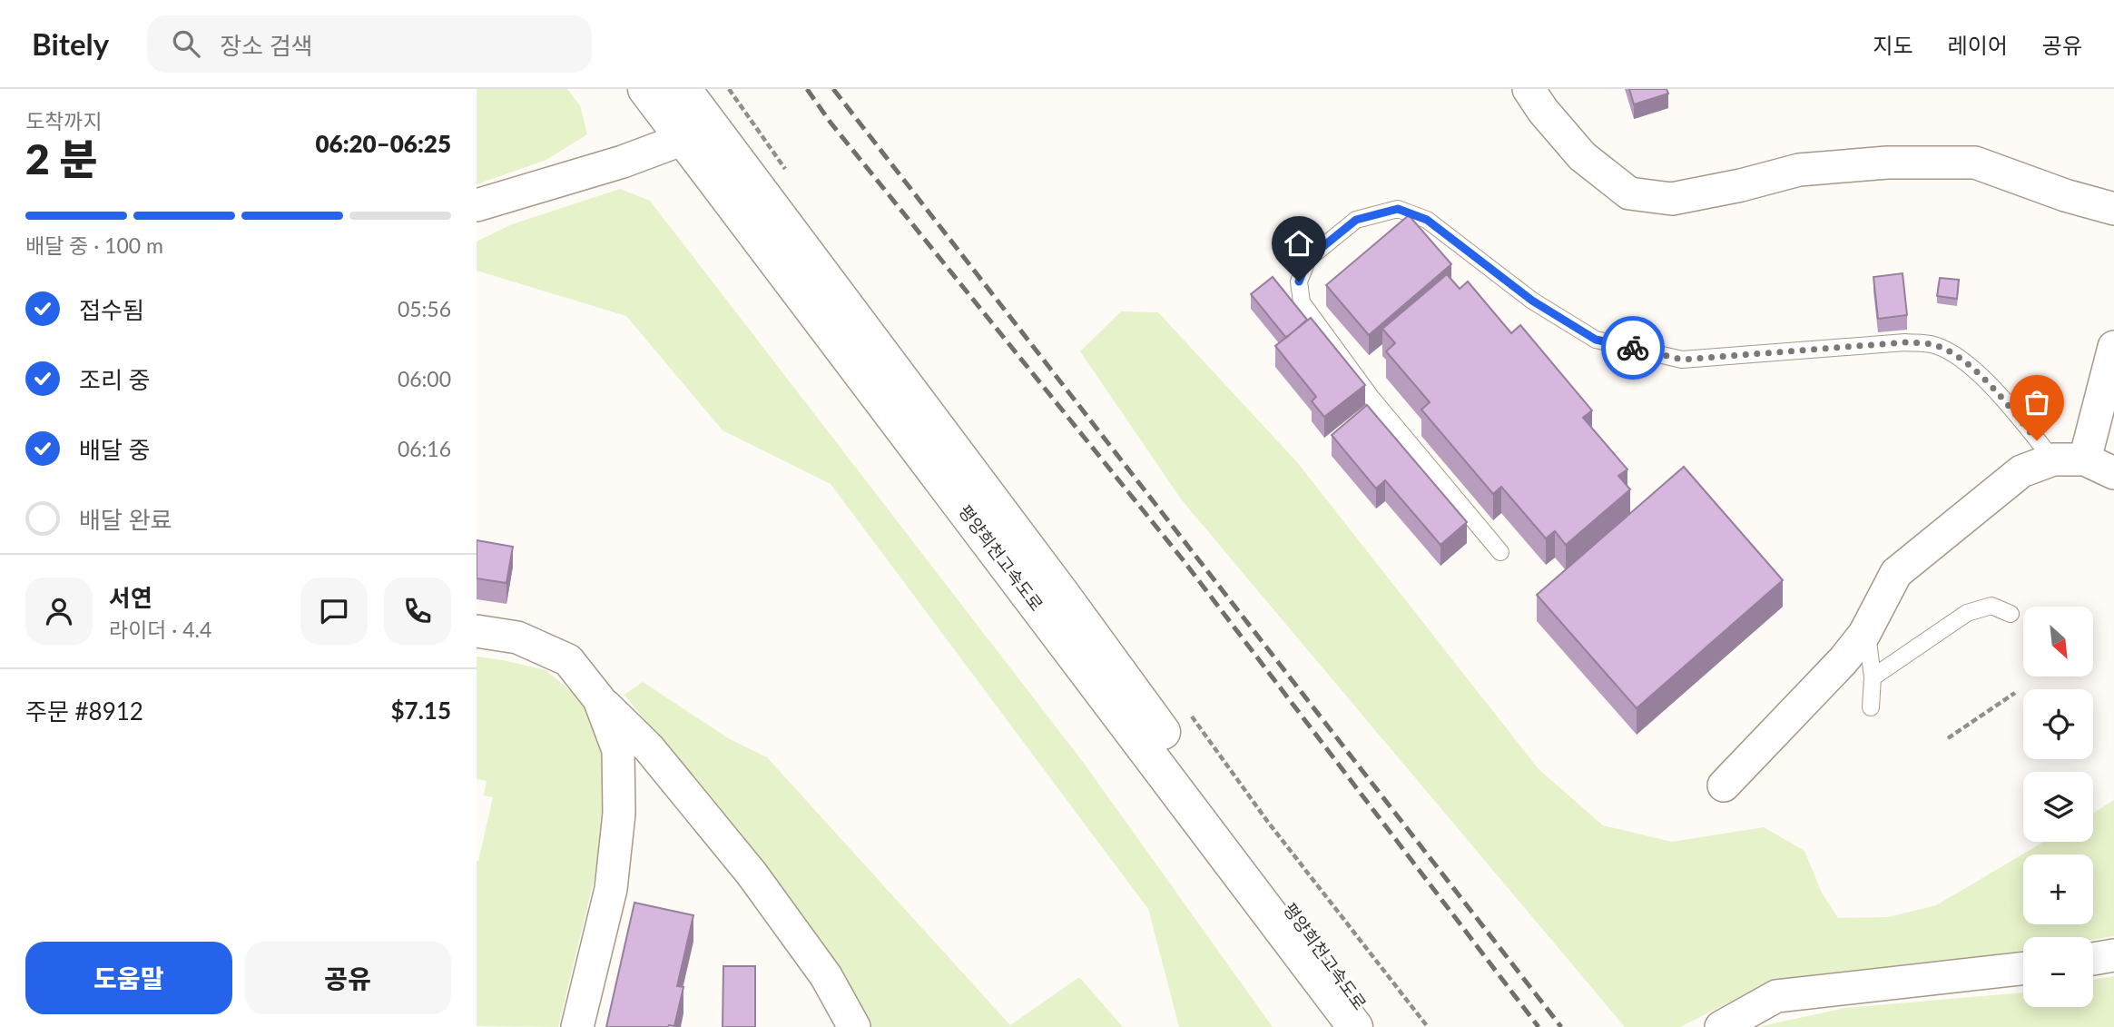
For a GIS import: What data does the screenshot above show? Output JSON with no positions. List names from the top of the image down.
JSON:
{
  "streets": {
    "highway": ["평양희천고속도로"]
  },
  "north": "bottom right",
  "page": {
    "header": "Bitely",
    "search": "장소 검색",
    "nav": ["지도", "레이어", "공유"],
    "heading": ["2 분", "도착까지", "06:20–06:25"],
    "panel": [
      "서연",
      "라이더 · 4.4",
      "주문 #8912",
      "$7.15"
    ],
    "bar": "배달 중 · 100 m",
    "list": [
      ["접수됨", "05:56"],
      ["조리 중", "06:00"],
      ["배달 중", "06:16"],
      "배달 완료"
    ],
    "map_buttons": ["+", "−"],
    "buttons": ["도움말", "공유"]
  }
}
